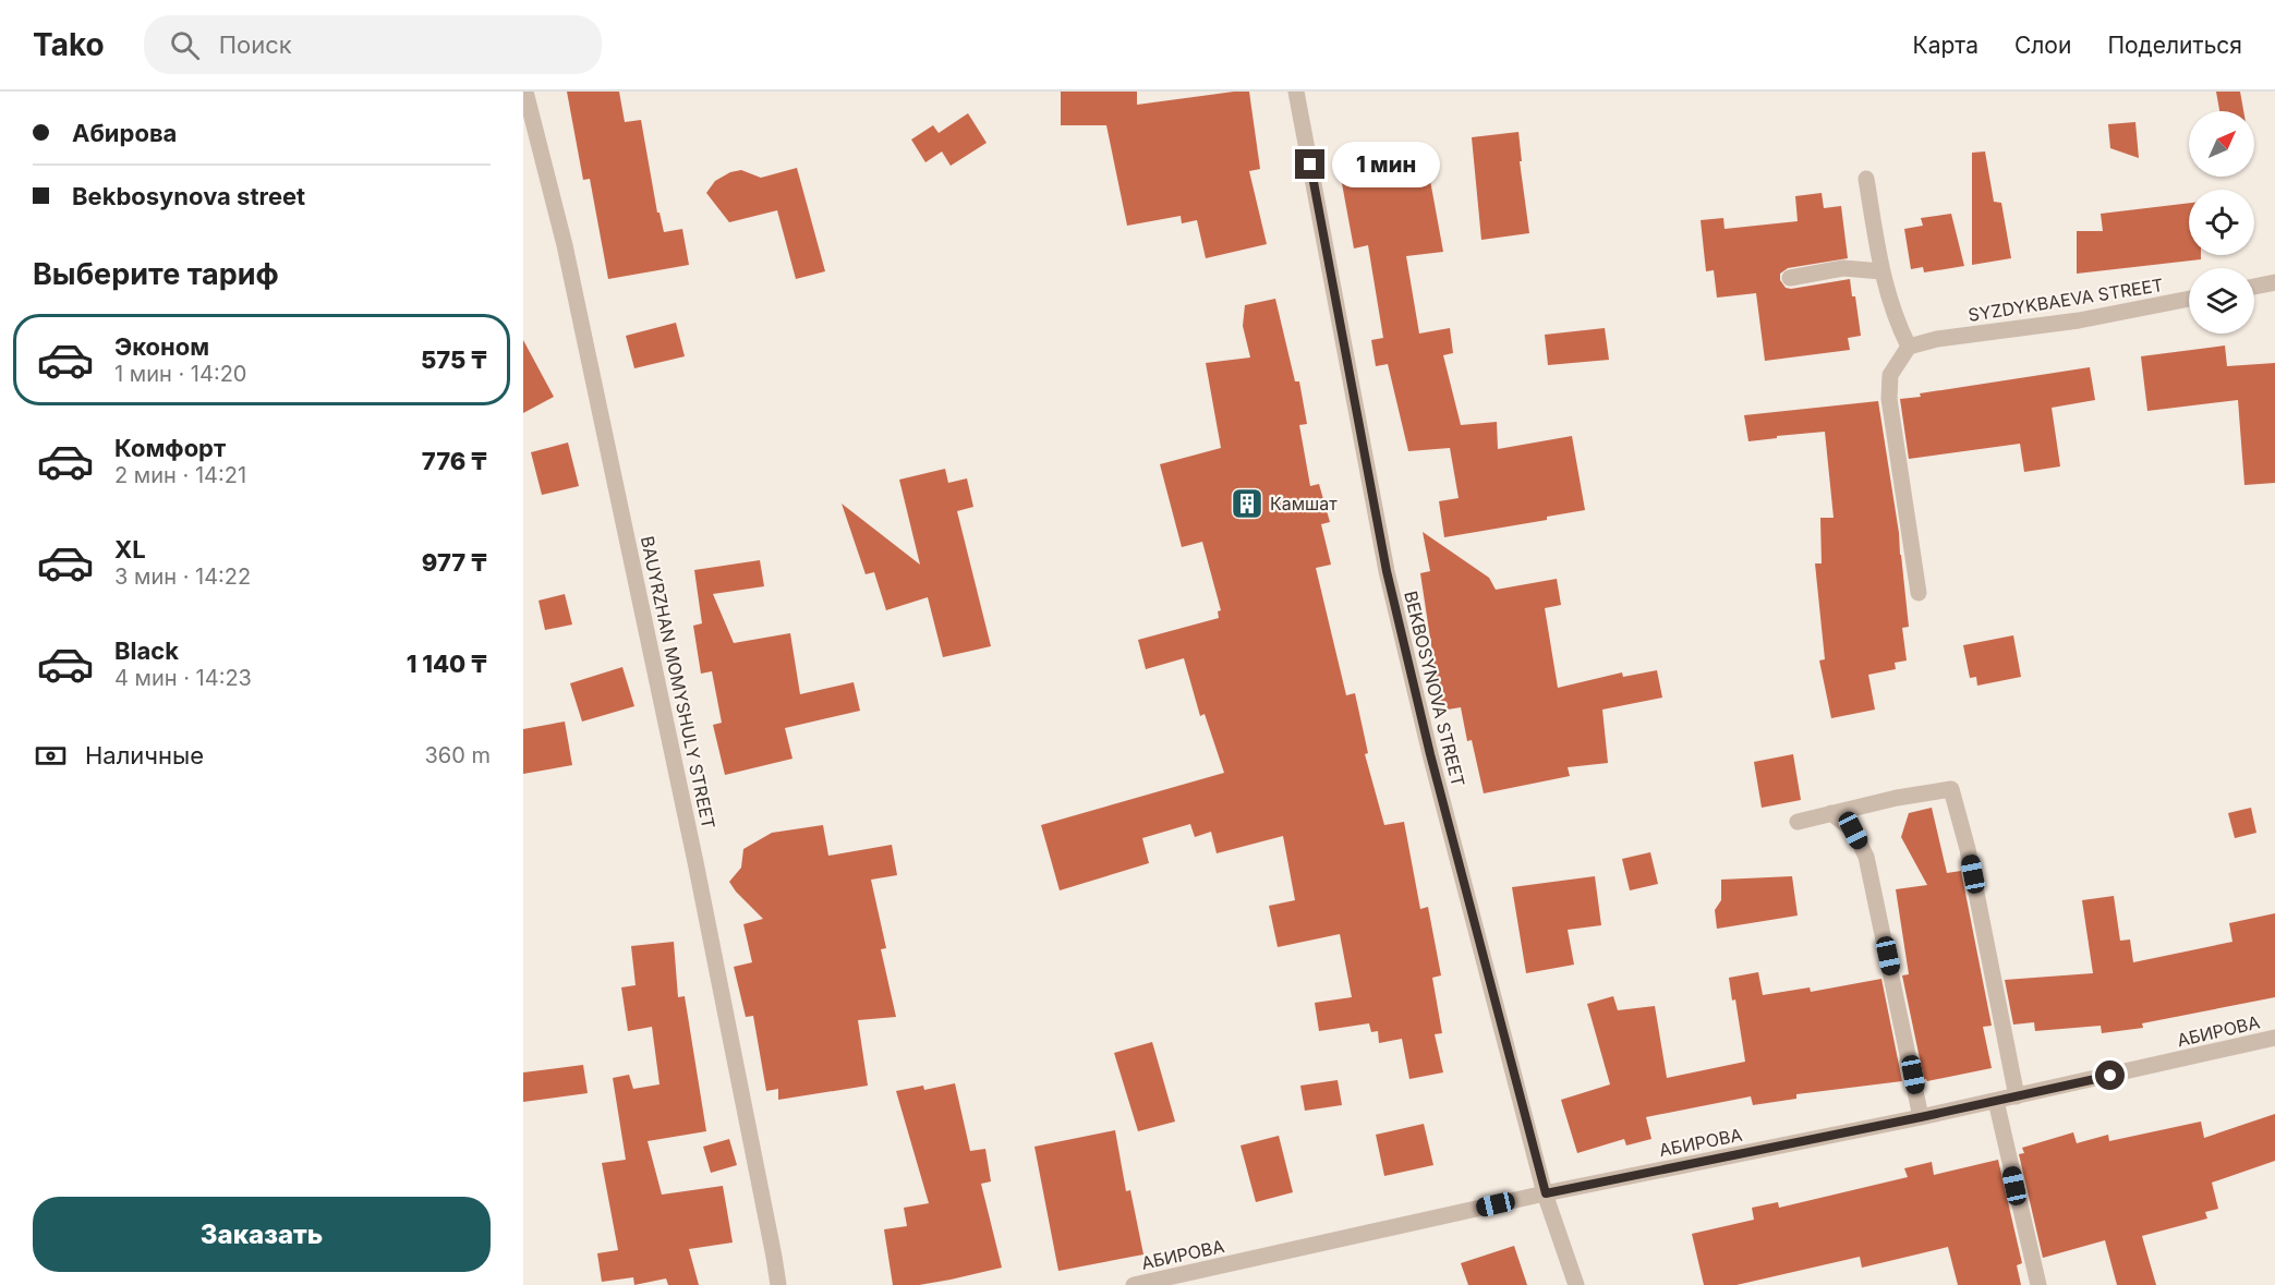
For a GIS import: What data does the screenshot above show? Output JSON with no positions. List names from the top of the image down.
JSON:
{
  "streets": {
    "street": [
      "SYZDYKBAEVA STREET",
      "BAUYRZHAN MOMYSHULY STREET",
      "BEKBOSYNOVA STREET",
      "АБИРОВА"
    ]
  },
  "crossings": [
    ["BEKBOSYNOVA STREET", "АБИРОВА"]
  ],
  "places": {
    "building": ["Камшат"]
  },
  "north": "top right",
  "page": {
    "header": "Tako",
    "search": "Поиск",
    "nav": ["Карта", "Слои", "Поделиться"],
    "banner": ["Абирова", "Bekbosynova street"],
    "bubble": "1 мин",
    "heading": "Выберите тариф",
    "list": [
      {
        "name": "Эконом",
        "note": "1 мин · 14:20",
        "value": "575 ₸"
      },
      {
        "name": "Комфорт",
        "note": "2 мин · 14:21",
        "value": "776 ₸"
      },
      {
        "name": "XL",
        "note": "3 мин · 14:22",
        "value": "977 ₸"
      },
      {
        "name": "Black",
        "note": "4 мин · 14:23",
        "value": "1 140 ₸"
      }
    ],
    "pay": ["Наличные", "360 m"],
    "buttons": "Заказать"
  }
}
